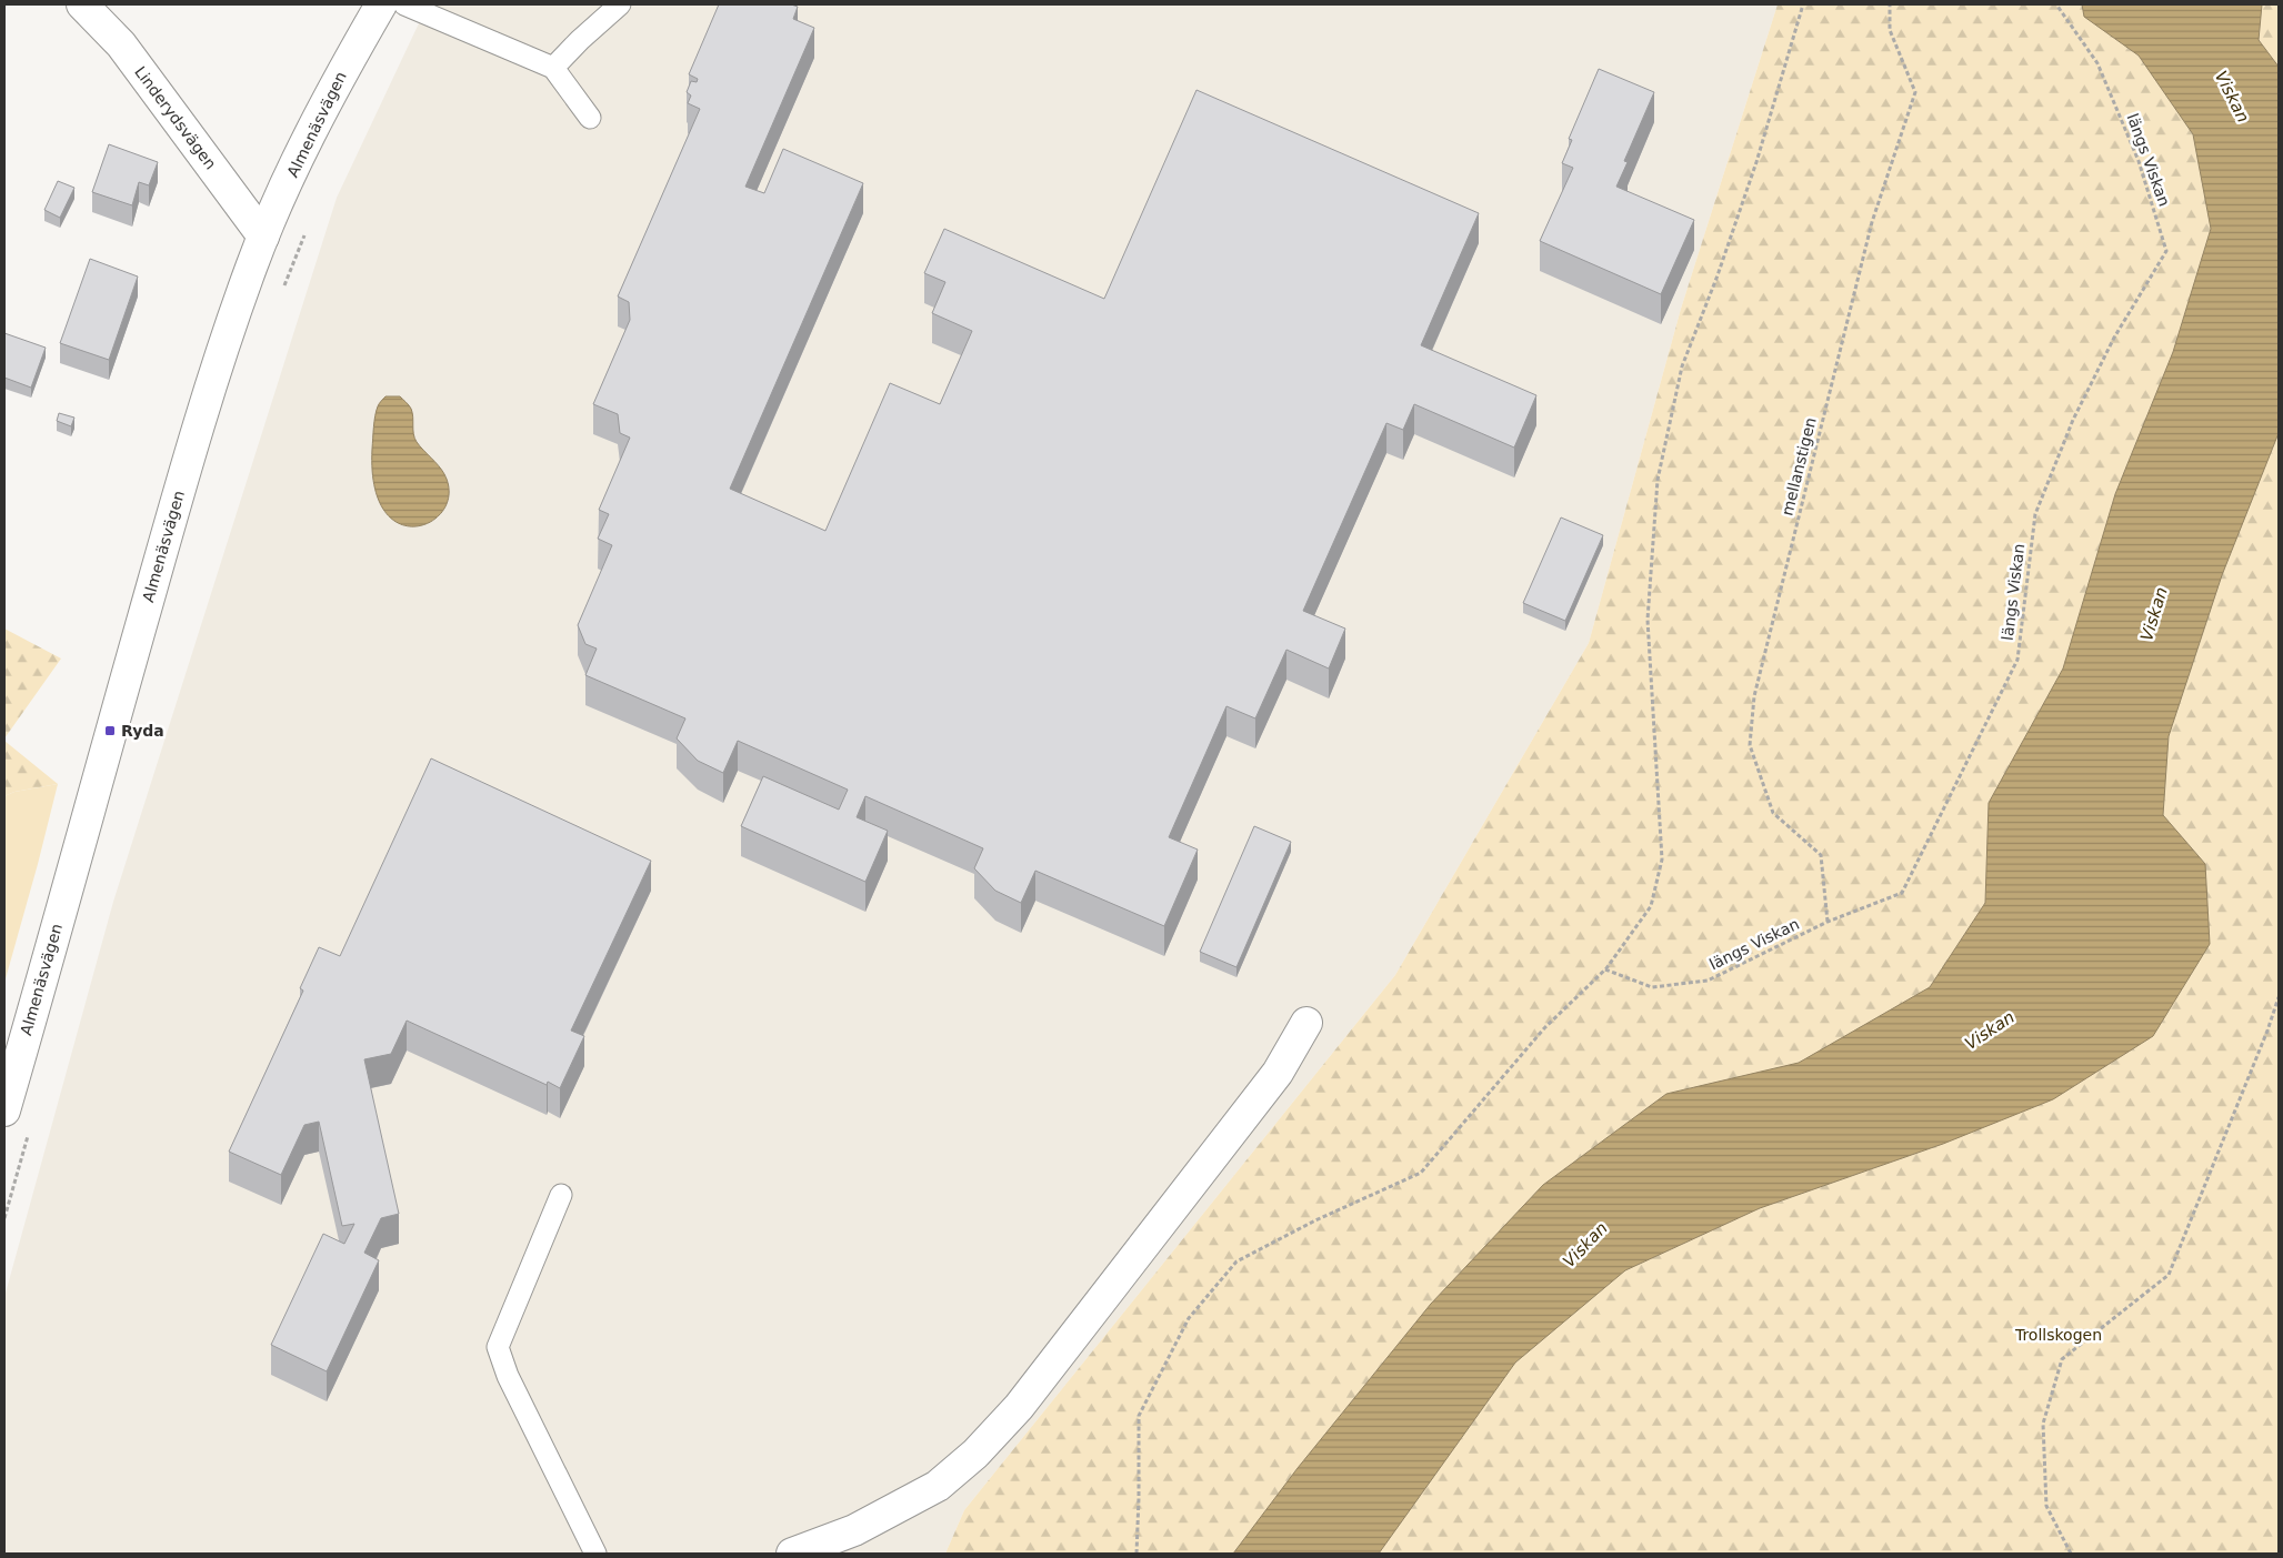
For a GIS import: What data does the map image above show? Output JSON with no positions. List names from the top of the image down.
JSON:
{
  "streets": {
    "street": ["Linderydsvägen", "Almenäsvägen"],
    "path": ["längs Viskan", "mellanstigen"]
  },
  "crossings": [
    ["Linderydsvägen", "Almenäsvägen"],
    ["längs Viskan", "mellanstigen"]
  ],
  "water": ["Viskan"],
  "parks": ["Trollskogen"],
  "places": {
    "transit": ["Ryda"]
  }
}
